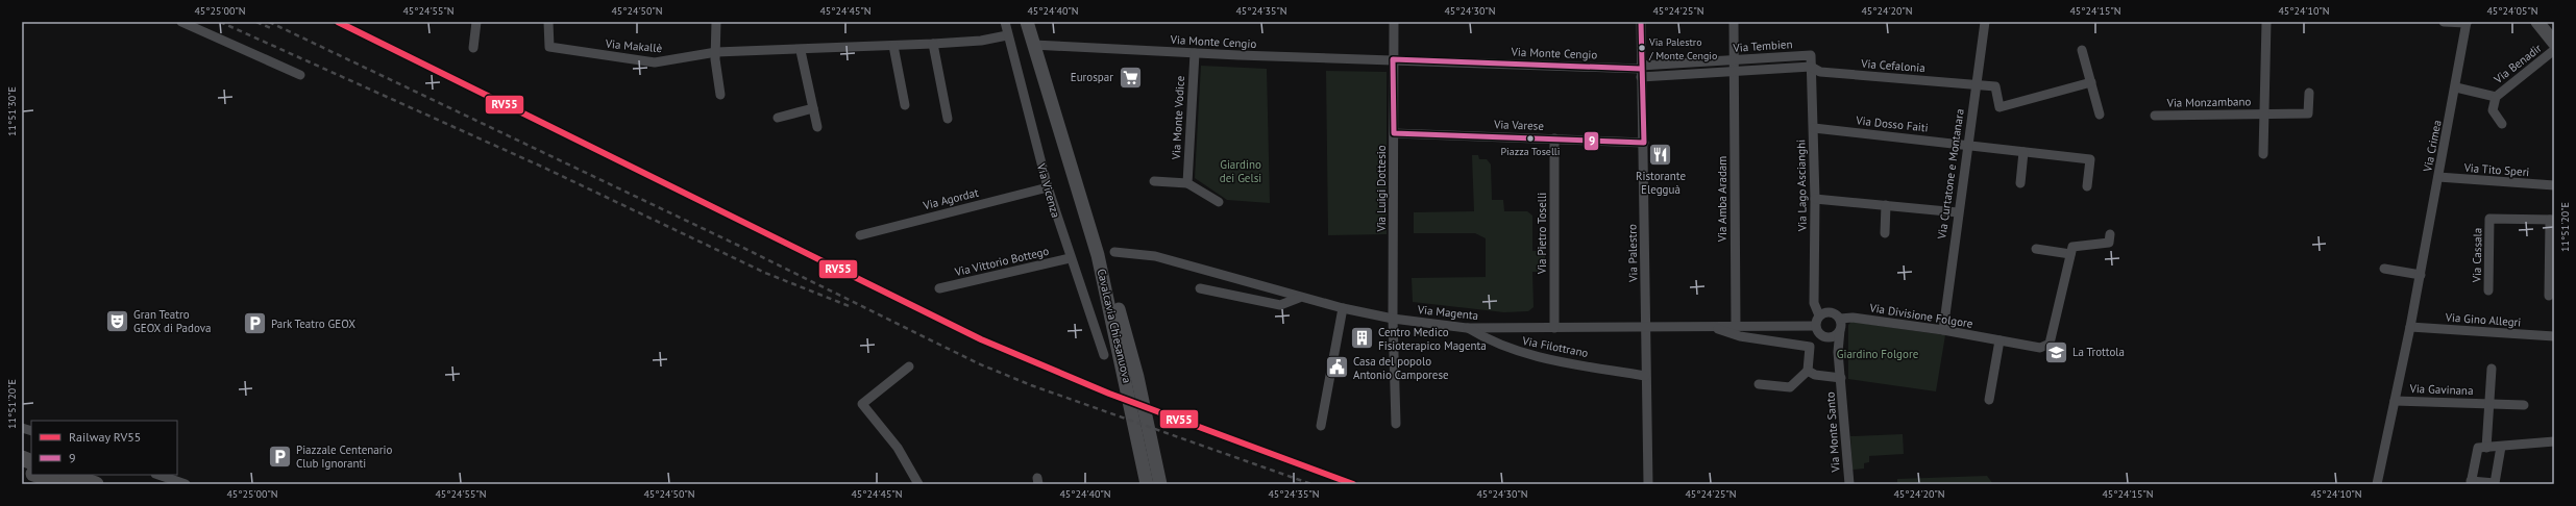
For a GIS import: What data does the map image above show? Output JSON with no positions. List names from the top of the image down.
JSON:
{
  "streets": {
    "main road": ["Cavalcavia Chiesanuova"],
    "street": [
      "Via Monte Cengio",
      "Via Makallè",
      "Via Tembien",
      "Via Benadir",
      "Via Cefalonia",
      "Via Monzambano",
      "Via Monte Vodice",
      "Via Dosso Faiti",
      "Via Varese",
      "Via Crimea",
      "Via Tito Speri",
      "Via Curtatone e Montanara",
      "Via Lago Ascianghi",
      "Via Luigi Dottesio",
      "Via Vicenza",
      "Via Agordat",
      "Via Amba Aradam",
      "Via Pietro Toselli",
      "Via Palestro",
      "Via Cassala",
      "Via Vittorio Bottego",
      "Via Magenta",
      "Via Divisione Folgore",
      "Via Gino Allegri",
      "Via Filottrano",
      "Via Gavinana",
      "Via Monte Santo"
    ]
  },
  "crossings": [
    ["Via Monte Cengio", "Via Tembien"],
    ["Via Monte Cengio", "Via Monte Vodice"],
    ["Via Monte Cengio", "Via Luigi Dottesio"],
    ["Via Monte Cengio", "Via Palestro"],
    ["Via Monte Cengio", "Cavalcavia Chiesanuova"],
    ["Via Makallè", "Via Vicenza"],
    ["Via Tembien", "Via Cefalonia"],
    ["Via Tembien", "Via Lago Ascianghi"],
    ["Via Tembien", "Via Amba Aradam"],
    ["Via Tembien", "Via Palestro"],
    ["Via Benadir", "Via Crimea"],
    ["Via Cefalonia", "Via Curtatone e Montanara"],
    ["Via Cefalonia", "Via Lago Ascianghi"],
    ["Via Dosso Faiti", "Via Curtatone e Montanara"],
    ["Via Dosso Faiti", "Via Lago Ascianghi"],
    ["Via Varese", "Via Luigi Dottesio"],
    ["Via Varese", "Via Pietro Toselli"],
    ["Via Varese", "Via Palestro"],
    ["Via Crimea", "Via Tito Speri"],
    ["Via Crimea", "Via Gino Allegri"],
    ["Via Crimea", "Via Gavinana"],
    ["Via Curtatone e Montanara", "Via Divisione Folgore"],
    ["Via Lago Ascianghi", "Via Divisione Folgore"],
    ["Via Lago Ascianghi", "Via Monte Santo"],
    ["Via Luigi Dottesio", "Via Magenta"],
    ["Via Vicenza", "Via Agordat"],
    ["Via Vicenza", "Via Vittorio Bottego"],
    ["Via Pietro Toselli", "Via Magenta"],
    ["Via Palestro", "Via Magenta"],
    ["Via Palestro", "Via Filottrano"],
    ["Via Magenta", "Via Filottrano"],
    ["Via Divisione Folgore", "Via Monte Santo"]
  ],
  "parks": ["Giardino dei Gelsi", "Giardino Folgore"],
  "places": {
    "other": ["Via Palestro / Monte Cengio", "Piazza Toselli"],
    "supermarket": ["Eurospar"],
    "restaurant": ["Ristorante Elegguà"],
    "theatre": ["Gran Teatro GEOX di Padova"],
    "parking": ["Park Teatro GEOX", "Piazzale Centenario Club Ignoranti"],
    "building": ["Centro Medico Fisioterapico Magenta"],
    "school or university": ["La Trottola"],
    "public building": ["Casa del popolo Antonio Camporese"]
  },
  "lines": ["rail line RV55", "transit line 9"],
  "legend": ["Railway RV55", "9"],
  "coordinates": [
    "45°25'00\"N",
    "45°24'55\"N",
    "45°24'50\"N",
    "45°24'45\"N",
    "45°24'40\"N",
    "45°24'35\"N",
    "45°24'30\"N",
    "45°24'25\"N",
    "45°24'20\"N",
    "45°24'15\"N",
    "45°24'10\"N",
    "45°24'05\"N",
    "11°51'30\"E",
    "11°51'20\"E"
  ]
}
